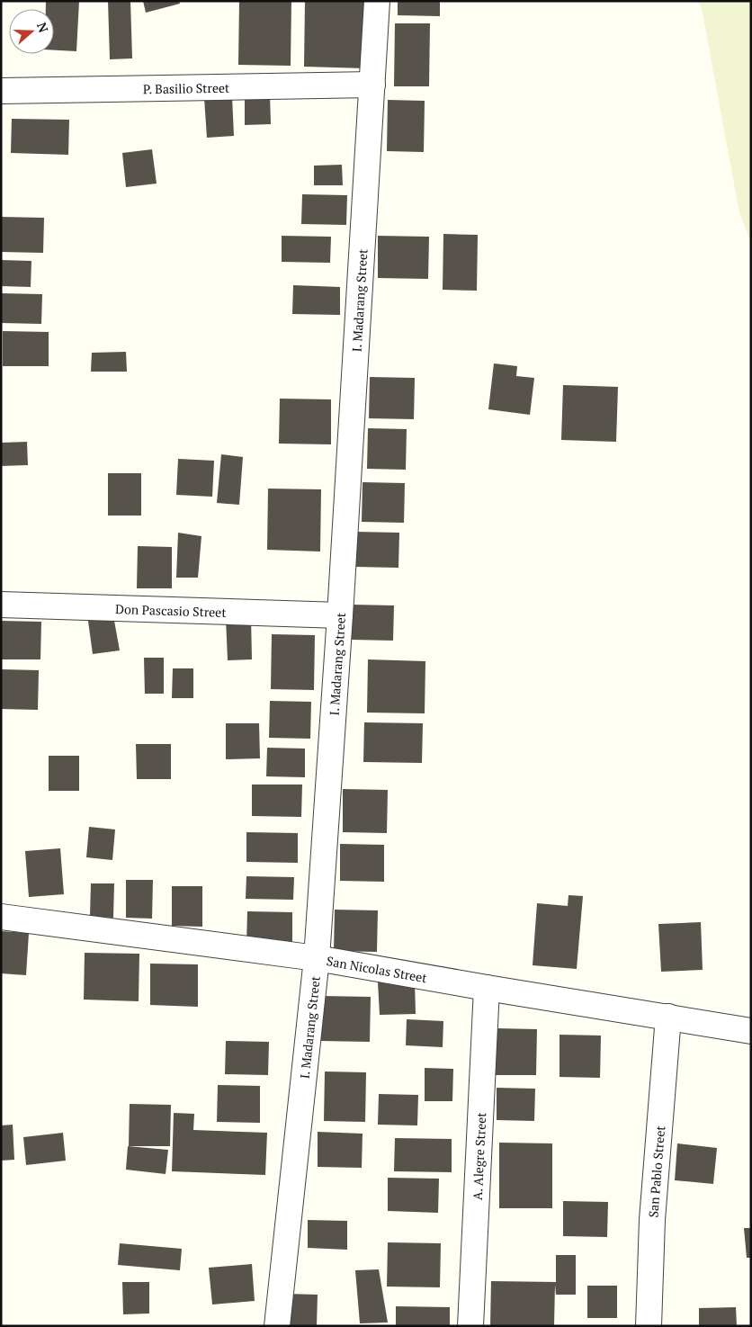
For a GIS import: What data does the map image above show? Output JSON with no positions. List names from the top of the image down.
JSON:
{
  "streets": {
    "street": [
      "P. Basilio Street",
      "I. Madarang Street",
      "Don Pascasio Street",
      "San Nicolas Street",
      "A. Alegre Street",
      "San Pablo Street"
    ]
  },
  "crossings": [
    ["P. Basilio Street", "I. Madarang Street"],
    ["I. Madarang Street", "Don Pascasio Street"],
    ["I. Madarang Street", "San Nicolas Street"],
    ["San Nicolas Street", "A. Alegre Street"],
    ["San Nicolas Street", "San Pablo Street"]
  ],
  "north": "right"
}
